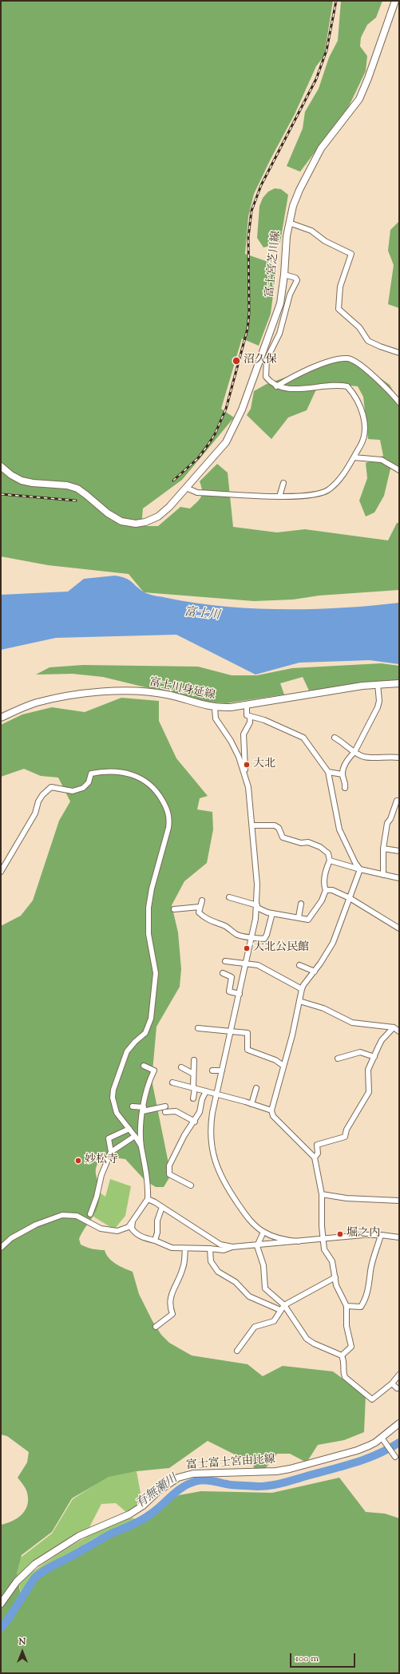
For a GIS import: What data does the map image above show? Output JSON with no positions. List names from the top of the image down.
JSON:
{
  "streets": {
    "main road": ["富士宮芝川線", "富士川身延線", "富士富士宮由比線"]
  },
  "water": ["富士川", "有無瀬川"],
  "places": [
    "沼久保",
    "大北",
    "大北公民館",
    "妙松寺",
    "堀之内"
  ],
  "scale_bar": "100 m",
  "north": "top"
}
